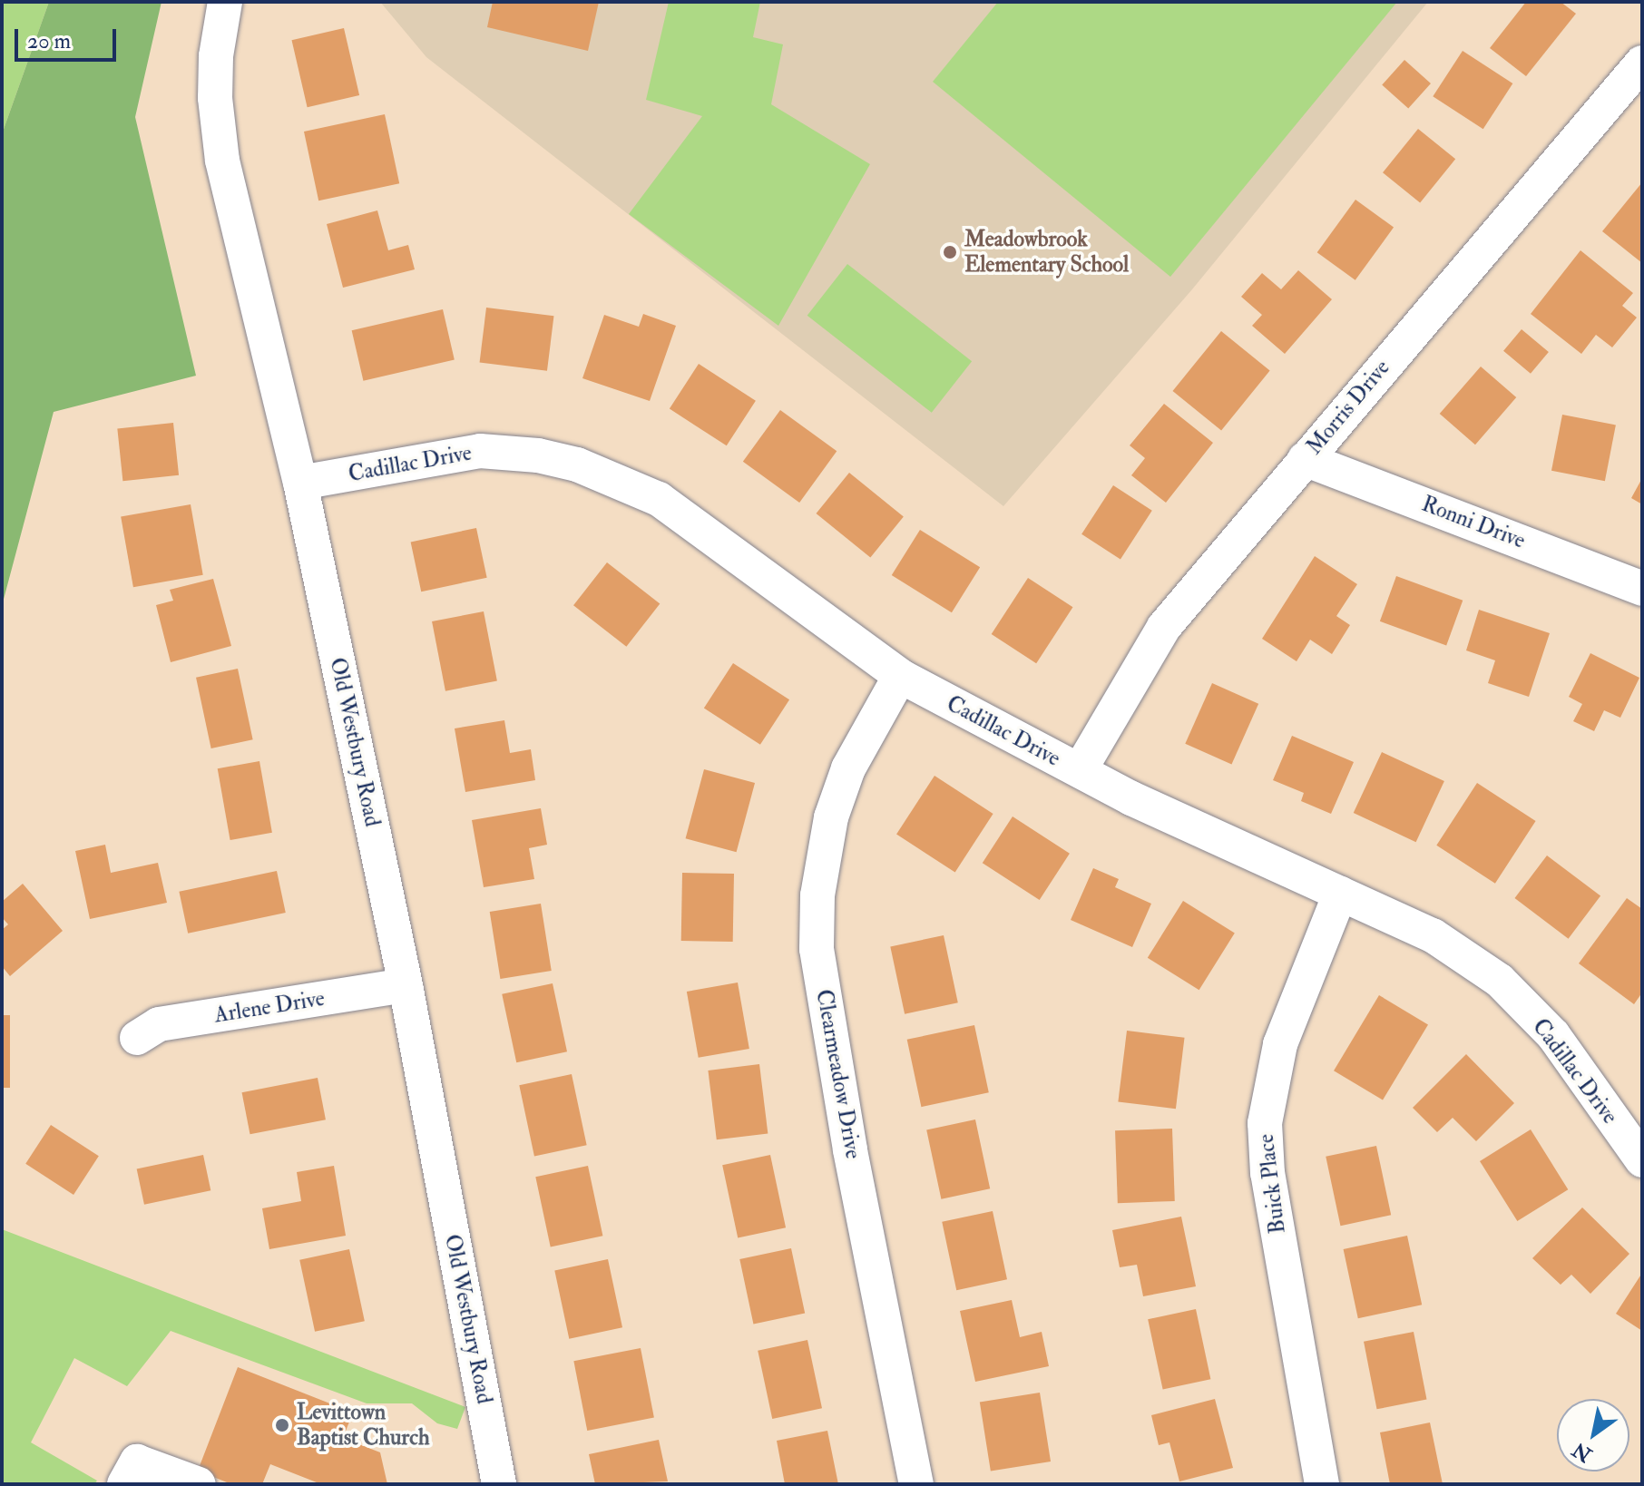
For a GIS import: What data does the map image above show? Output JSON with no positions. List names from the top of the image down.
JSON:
{
  "streets": {
    "street": [
      "Morris Drive",
      "Cadillac Drive",
      "Ronni Drive",
      "Old Westbury Road",
      "Arlene Drive",
      "Clearmeadow Drive",
      "Buick Place"
    ]
  },
  "crossings": [
    ["Morris Drive", "Cadillac Drive"],
    ["Morris Drive", "Ronni Drive"],
    ["Cadillac Drive", "Old Westbury Road"],
    ["Cadillac Drive", "Clearmeadow Drive"],
    ["Cadillac Drive", "Buick Place"],
    ["Old Westbury Road", "Arlene Drive"]
  ],
  "places": ["Meadowbrook Elementary School", "Levittown Baptist Church"],
  "scale_bar": "20 m",
  "north": "bottom left"
}
